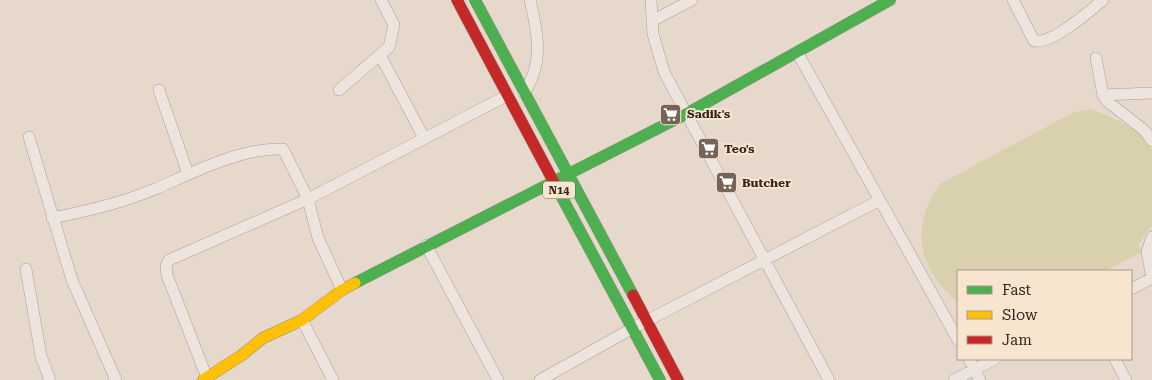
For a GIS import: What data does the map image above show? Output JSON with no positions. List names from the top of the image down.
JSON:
{
  "streets": {
    "main road": ["N14"]
  },
  "places": {
    "supermarket": ["Sadik's", "Teo's", "Butcher"]
  },
  "legend": ["Fast", "Slow", "Jam"]
}
